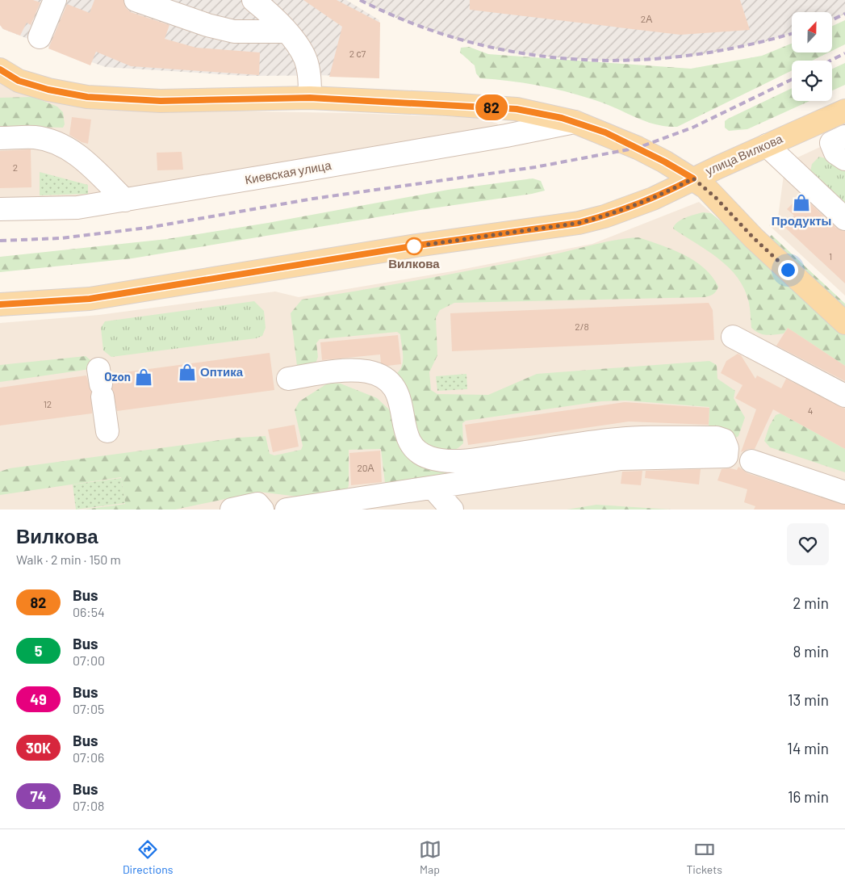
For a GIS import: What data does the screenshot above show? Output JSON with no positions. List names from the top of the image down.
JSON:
{
  "streets": {
    "main road": ["улица Вилкова"],
    "street": ["Киевская улица"]
  },
  "places": {
    "shop": ["Продукты", "Оптика", "Ozon"],
    "other": ["Вилкова"]
  },
  "lines": ["bus line 82"],
  "house_numbers": [
    "2А",
    "2 с7",
    "2",
    "1",
    "2/8",
    "12",
    "4",
    "20А"
  ],
  "north": "top",
  "page": {
    "on_map": "82",
    "heading": ["Вилкова", "Walk · 2 min · 150 m"],
    "list": [
      {
        "mark": "82",
        "name": "Bus",
        "note": "06:54",
        "value": "2 min"
      },
      {
        "mark": "5",
        "name": "Bus",
        "note": "07:00",
        "value": "8 min"
      },
      {
        "mark": "49",
        "name": "Bus",
        "note": "07:05",
        "value": "13 min"
      },
      {
        "mark": "30К",
        "name": "Bus",
        "note": "07:06",
        "value": "14 min"
      },
      {
        "mark": "74",
        "name": "Bus",
        "note": "07:08",
        "value": "16 min"
      }
    ],
    "tabs": ["Directions", "Map", "Tickets"]
  }
}
